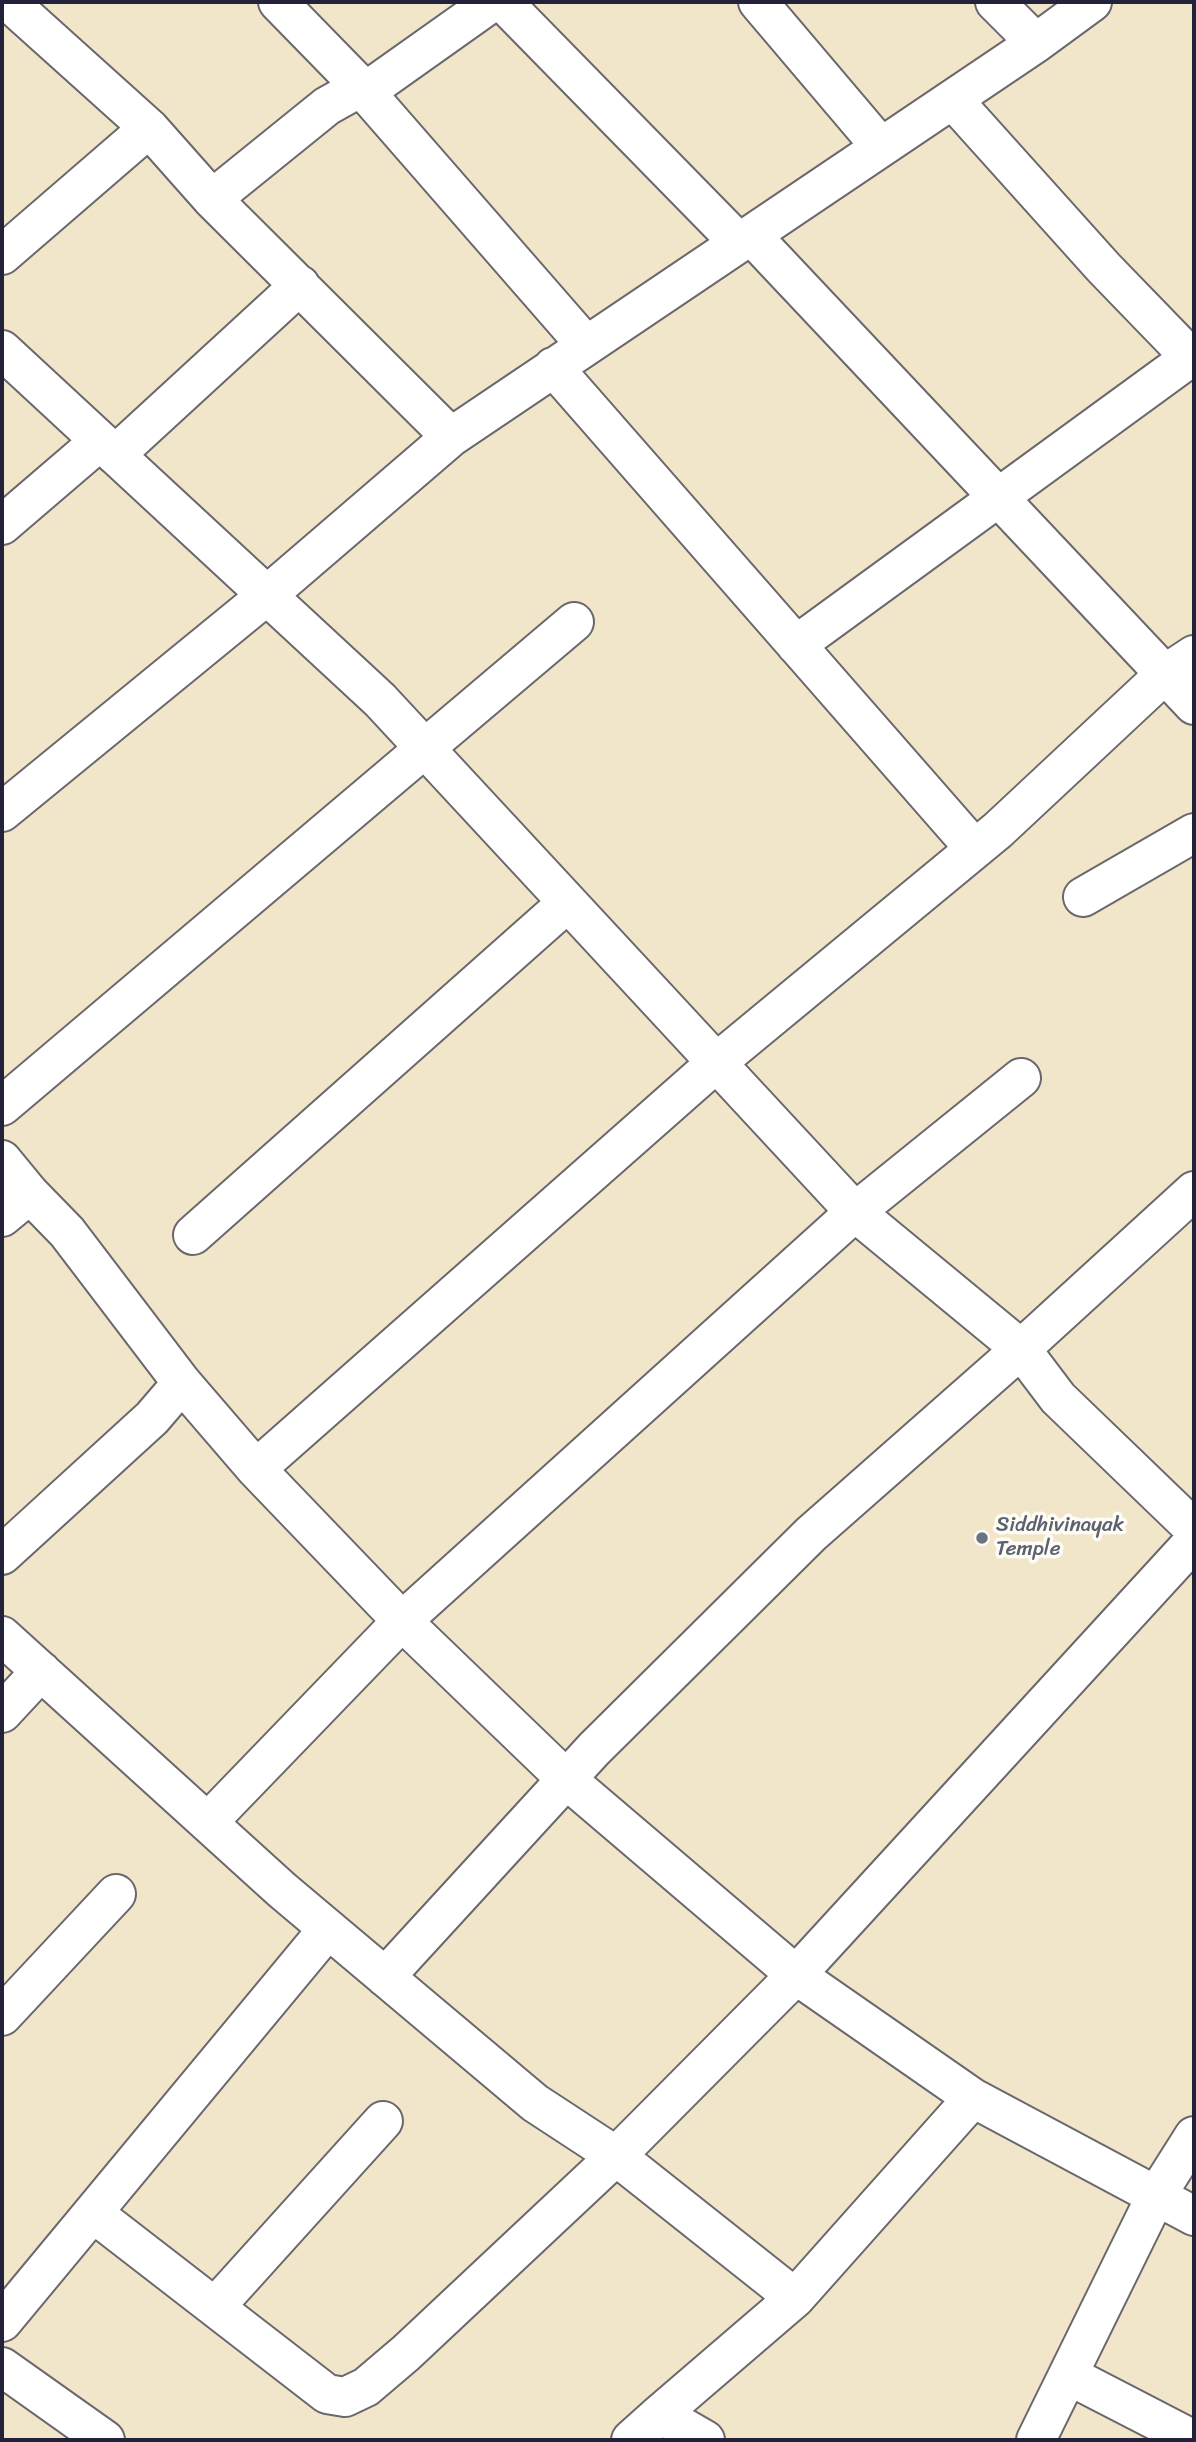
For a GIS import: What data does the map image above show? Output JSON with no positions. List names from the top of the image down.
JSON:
{
  "places": ["Siddhivinayak Temple"]
}
